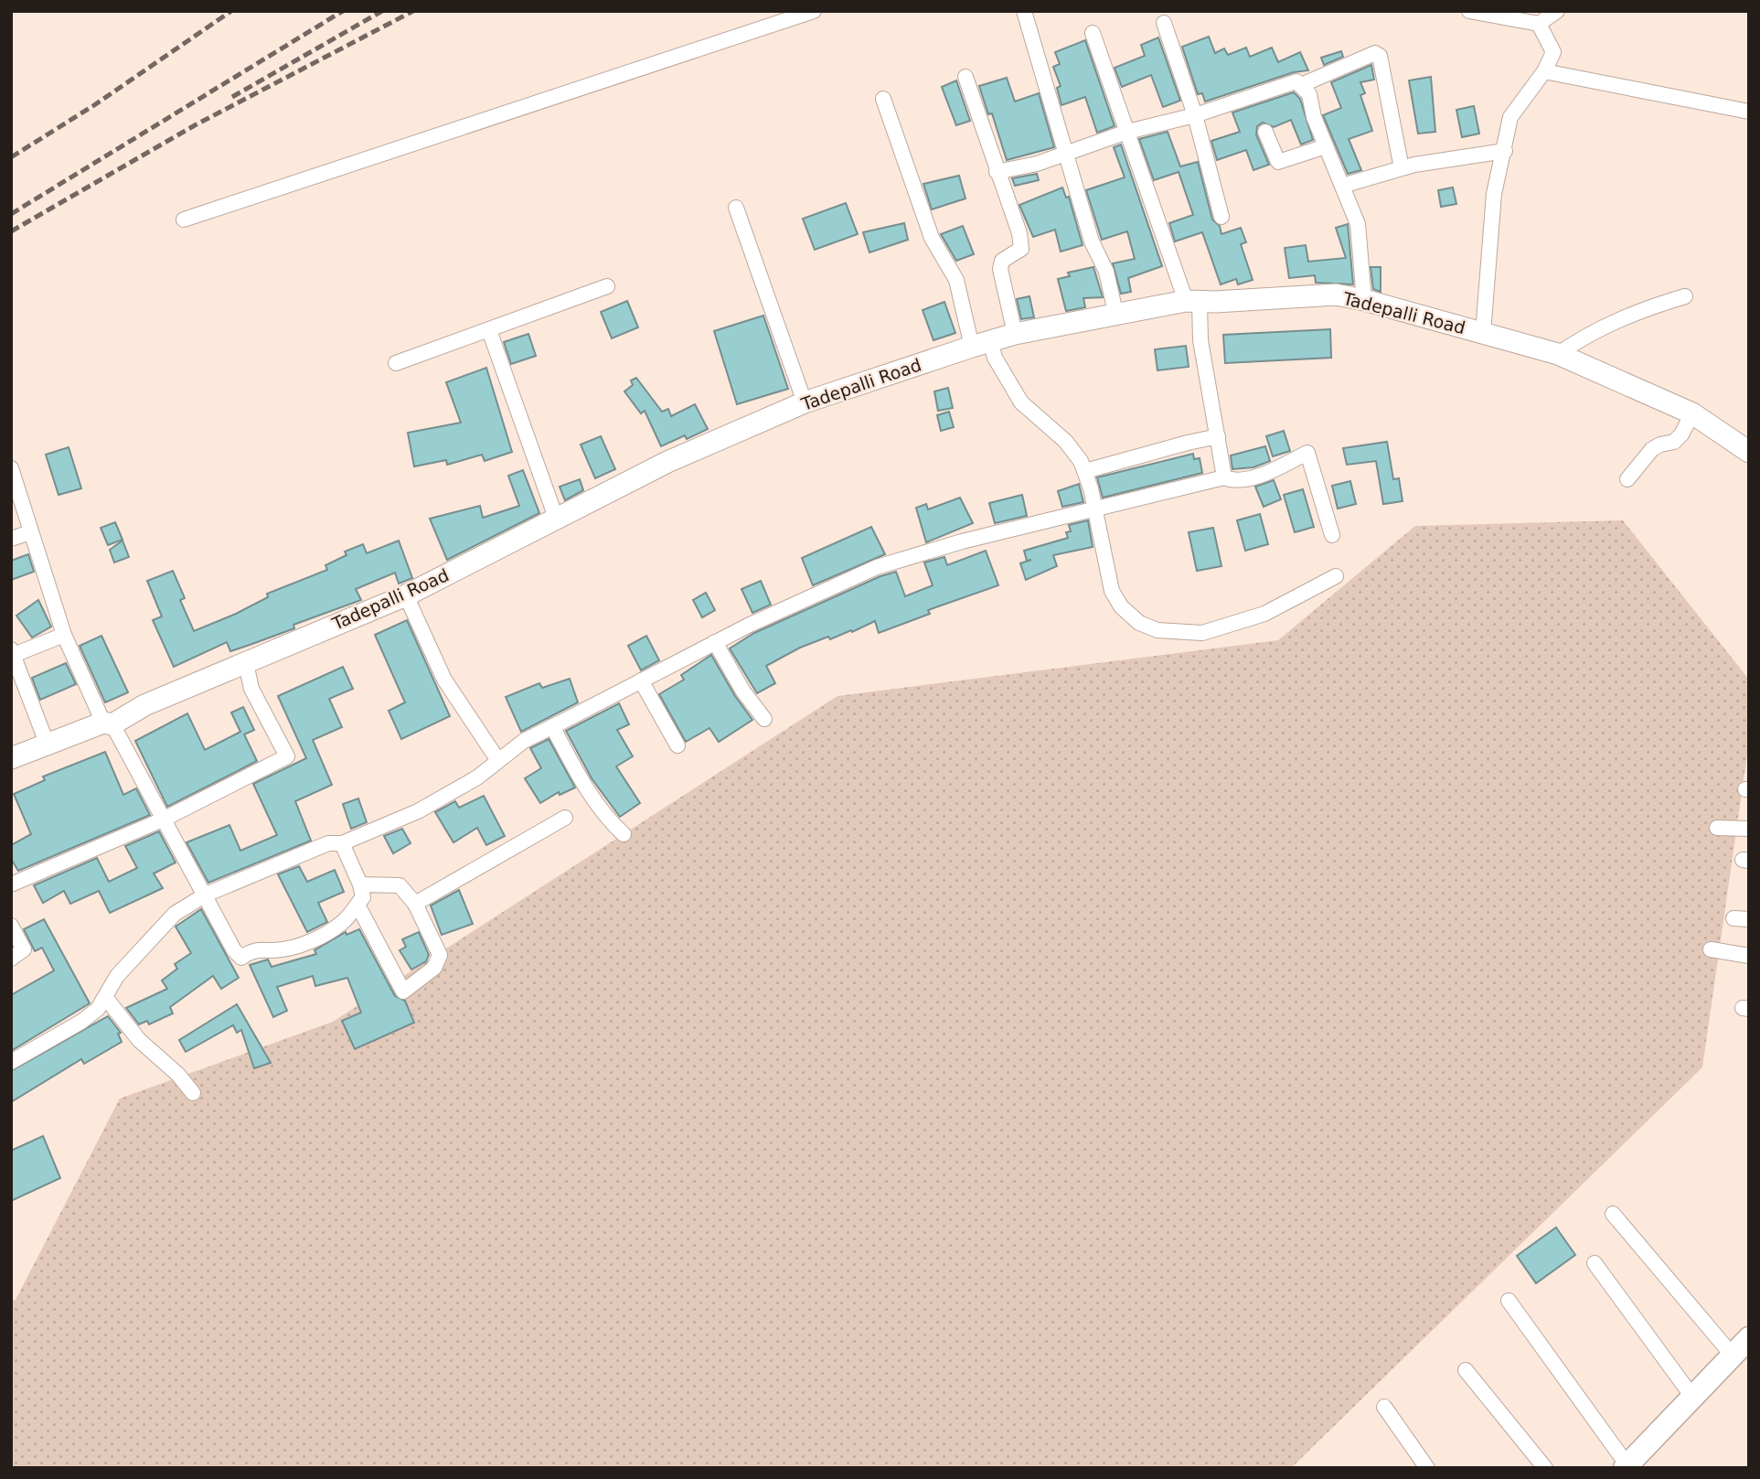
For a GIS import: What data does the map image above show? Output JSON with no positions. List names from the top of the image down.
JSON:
{
  "streets": {
    "street": ["Tadepalli Road"]
  }
}
